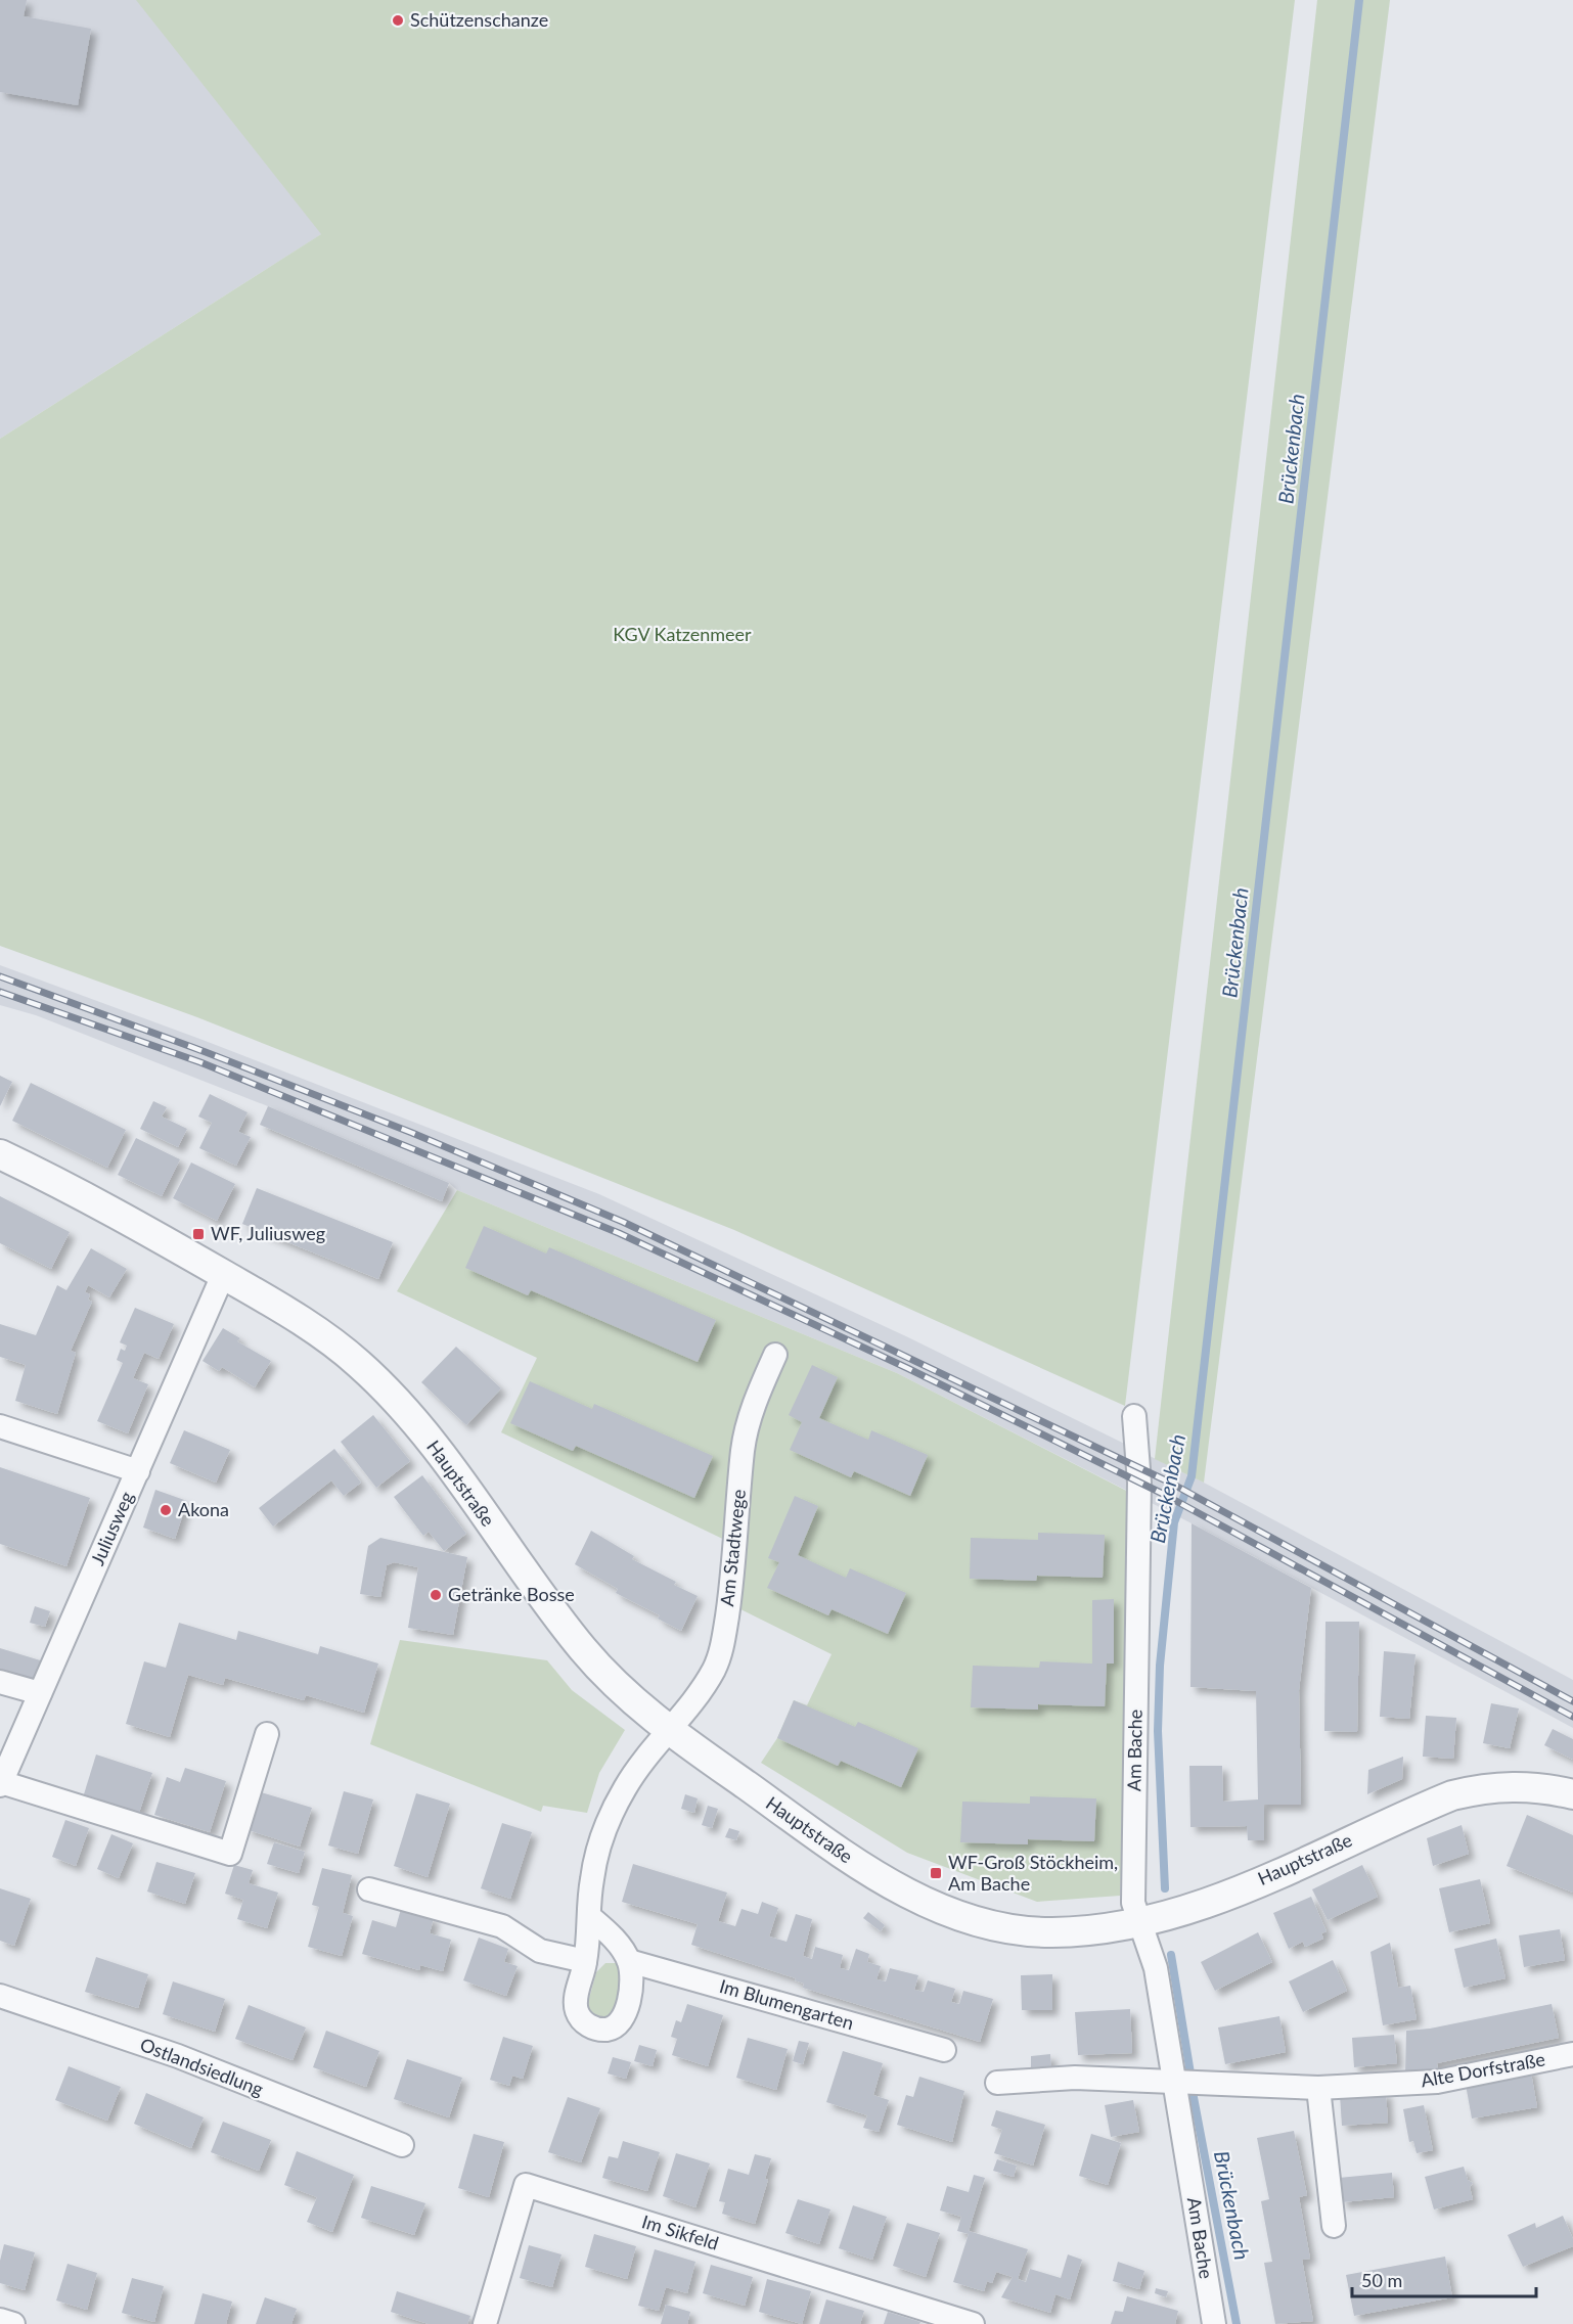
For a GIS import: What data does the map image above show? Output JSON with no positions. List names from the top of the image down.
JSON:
{
  "streets": {
    "street": [
      "Hauptstraße",
      "Juliusweg",
      "Am Stadtwege",
      "Am Bache",
      "Im Blumengarten",
      "Ostlandsiedlung",
      "Alte Dorfstraße",
      "Im Sikfeld"
    ]
  },
  "crossings": [
    ["Hauptstraße", "Juliusweg"],
    ["Hauptstraße", "Am Stadtwege"],
    ["Hauptstraße", "Am Bache"],
    ["Am Bache", "Alte Dorfstraße"]
  ],
  "water": ["Brückenbach"],
  "parks": ["KGV Katzenmeer"],
  "places": {
    "other": ["Schützenschanze", "Akona", "Getränke Bosse"],
    "transit": ["WF, Juliusweg", "WF-Groß Stöckheim, Am Bache"]
  },
  "scale_bar": "50 m"
}
